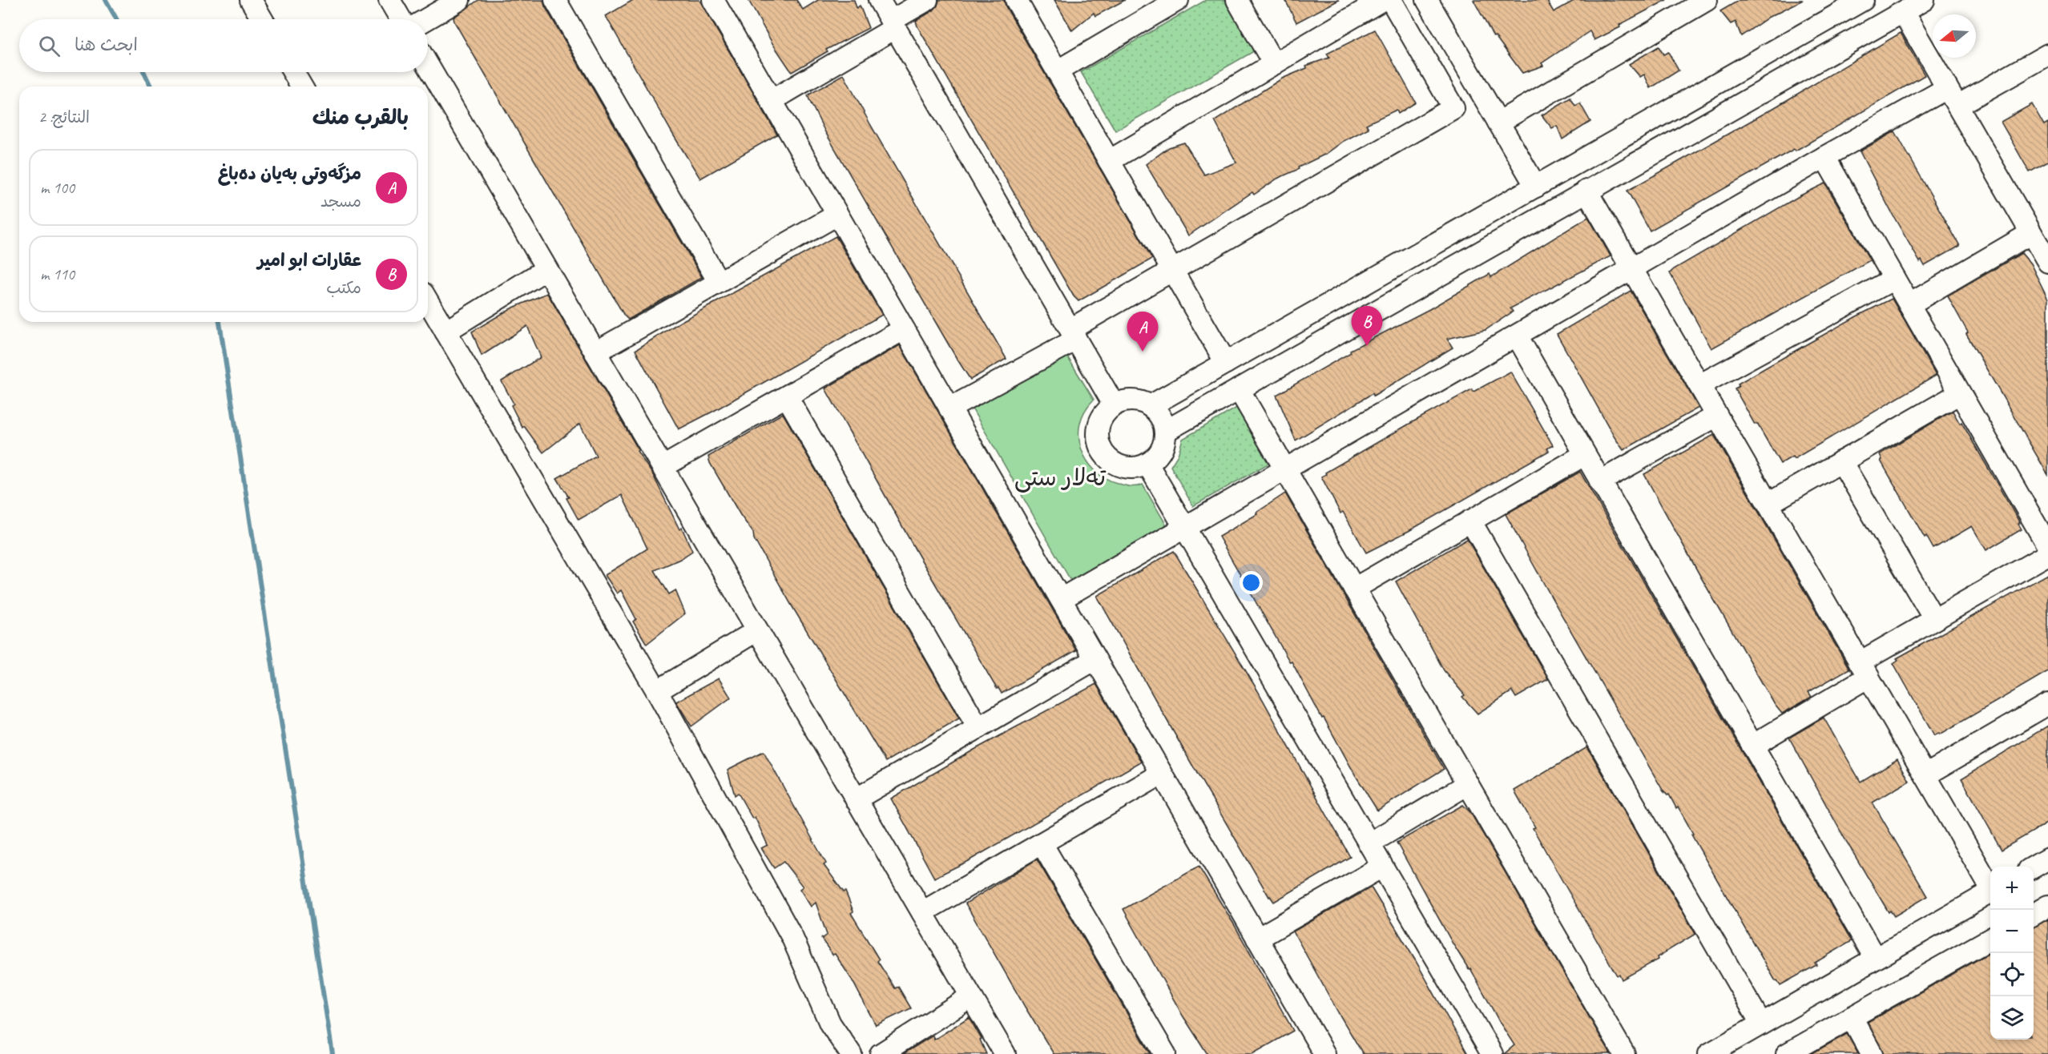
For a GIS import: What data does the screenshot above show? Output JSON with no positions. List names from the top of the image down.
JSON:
{
  "districts": ["ته‌لار ستی"],
  "north": "left",
  "page": {
    "search": "ابحث هنا",
    "heading": ["بالقرب منك", "النتائج: 2"],
    "list": [
      {
        "mark": "A",
        "name": "مزگەوتی بەیان دەباغ",
        "note": "مسجد",
        "value": "100 m"
      },
      {
        "mark": "B",
        "name": "عقارات ابو امير",
        "note": "مكتب",
        "value": "110 m"
      }
    ],
    "pins": ["B", "A"],
    "map_buttons": ["+", "−"]
  }
}
